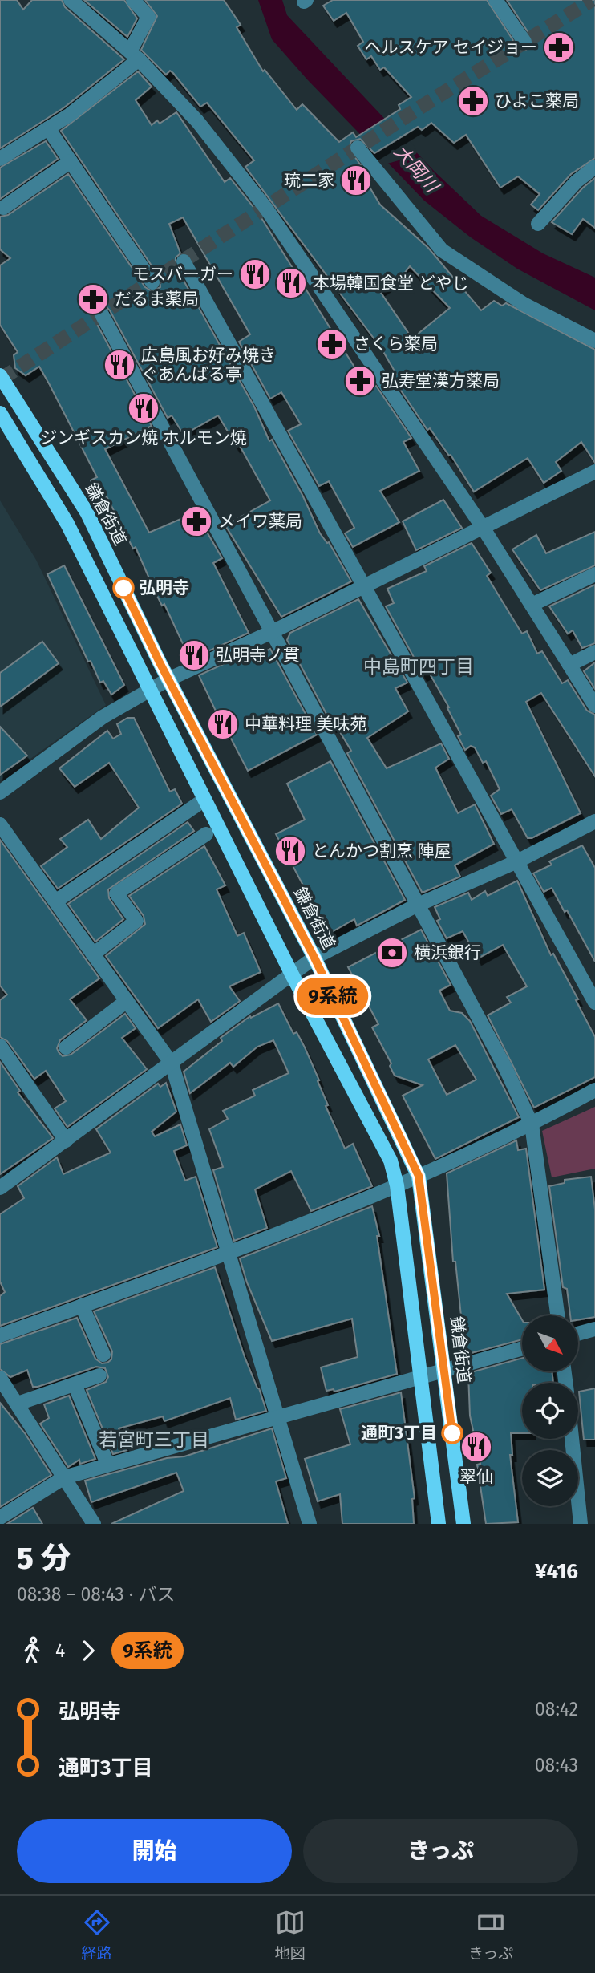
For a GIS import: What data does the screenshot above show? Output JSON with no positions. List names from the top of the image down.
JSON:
{
  "streets": {
    "main road": ["鎌倉街道"]
  },
  "districts": ["中島町四丁目", "若宮町三丁目"],
  "water": ["大岡川"],
  "places": {
    "pharmacy": [
      "ヘルスケア セイジョー",
      "ひよこ薬局",
      "だるま薬局",
      "さくら薬局",
      "弘寿堂漢方薬局",
      "メイワ薬局"
    ],
    "restaurant": [
      "琉二家",
      "モスバーガー",
      "本場韓国食堂 どやじ",
      "広島風お好み焼き ぐあんばる亭",
      "ジンギスカン焼 ホルモン焼",
      "弘明寺ノ貫",
      "中華料理 美味苑",
      "とんかつ割烹 陣屋",
      "翠仙"
    ],
    "other": ["弘明寺", "通町3丁目"],
    "bank": ["横浜銀行"]
  },
  "lines": ["bus line 9系統"],
  "north": "bottom right",
  "page": {
    "on_map": "9系統",
    "heading": ["5 分", "08:38 – 08:43 · バス", "¥416"],
    "legs": ["4", "9系統"],
    "list": [
      {
        "name": "弘明寺",
        "value": "08:42"
      },
      {
        "name": "通町3丁目",
        "value": "08:43"
      }
    ],
    "buttons": ["開始", "きっぷ"],
    "tabs": ["経路", "地図", "きっぷ"]
  }
}
